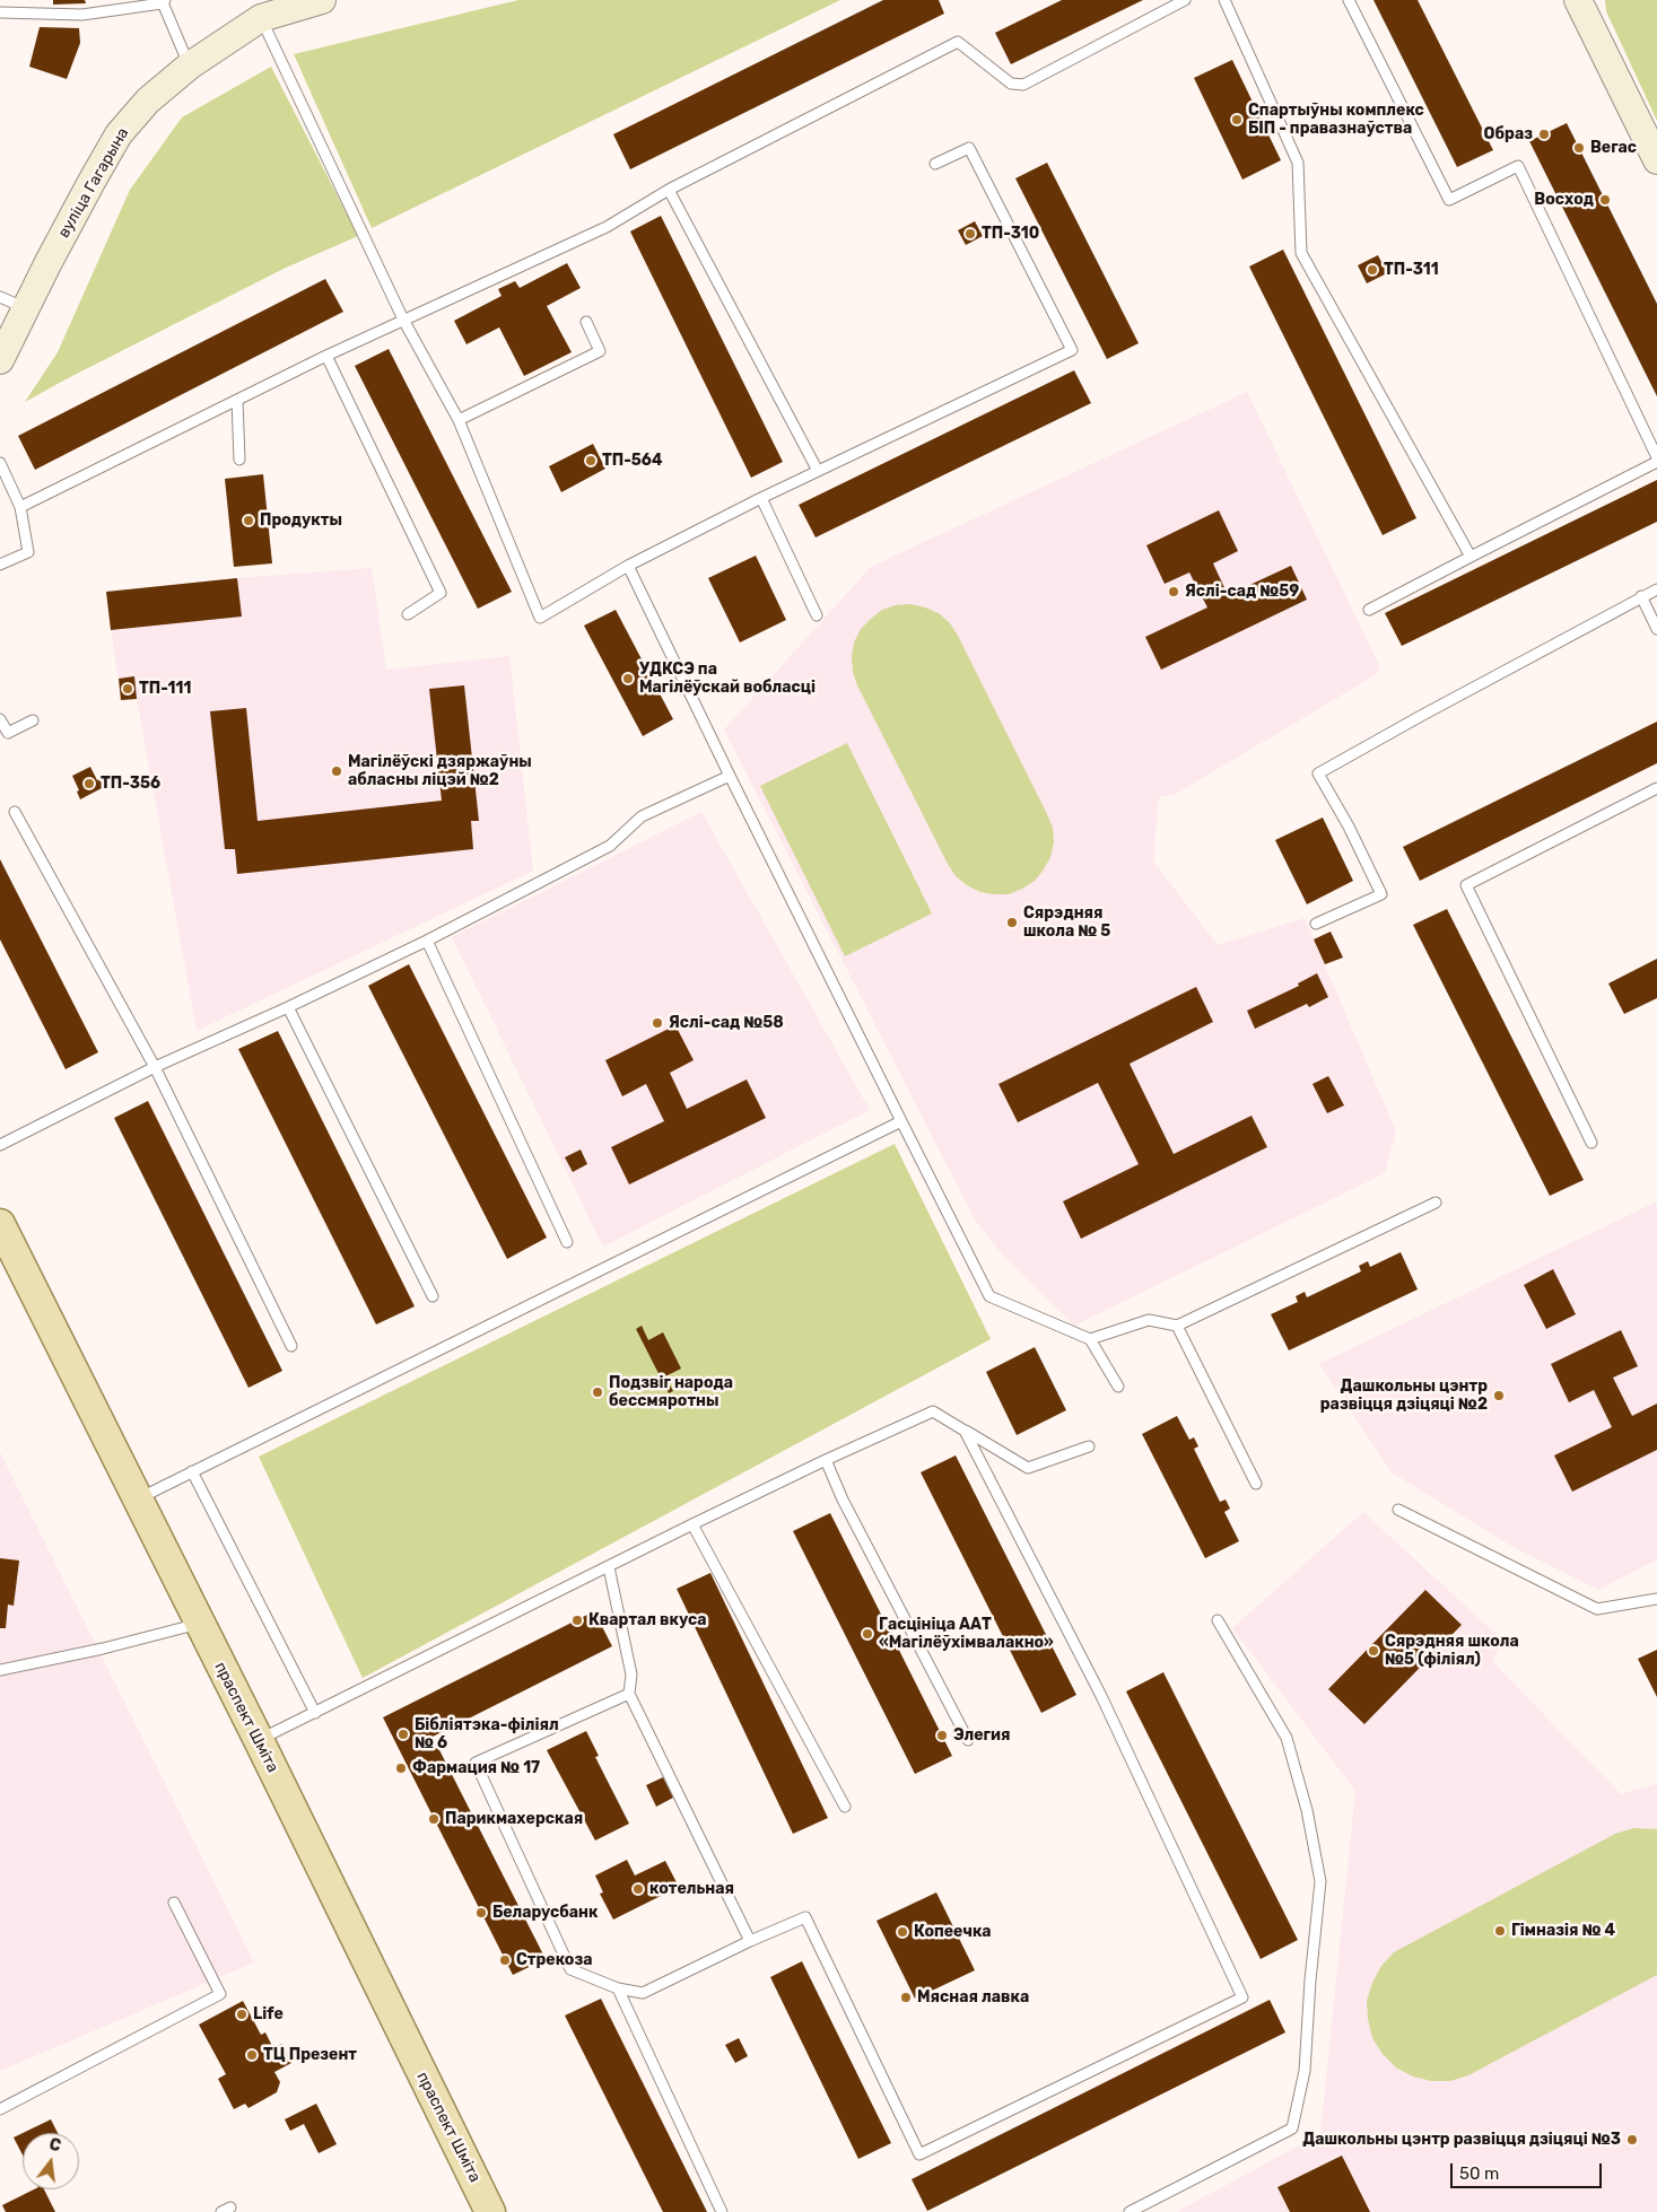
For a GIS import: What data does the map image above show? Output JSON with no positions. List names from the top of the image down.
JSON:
{
  "streets": {
    "main road": ["вуліца Гагарына", "праспект Шміта"]
  },
  "places": [
    "Спартыўны комплекс БІП - правазнаўства",
    "Образ",
    "Вегас",
    "Восход",
    "ТП-310",
    "ТП-311",
    "ТП-564",
    "Продукты",
    "Яслі-сад №59",
    "УДКСЭ па Магілёўскай вобласці",
    "ТП-111",
    "Магілёўскі дзяржаўны абласны ліцэй №2",
    "ТП-356",
    "Сярэдняя школа № 5",
    "Яслі-сад №58",
    "Подзвіг народа бессмяротны",
    "Дашкольны цэнтр развіцця дзіцяці №2",
    "Квартал вкуса",
    "Гасцініца ААТ «Магілёўхімвалакно»",
    "Сярэдняя школа №5 (філіял)",
    "Бібліятэка-філіял № 6",
    "Элегия",
    "Фармация № 17",
    "Парикмахерская",
    "котельная",
    "Беларусбанк",
    "Гімназія № 4",
    "Копеечка",
    "Стрекоза",
    "Мясная лавка",
    "Life",
    "ТЦ Презент",
    "Дашкольны цэнтр развіцця дзіцяці №3"
  ],
  "scale_bar": "50 m",
  "north": "top"
}
